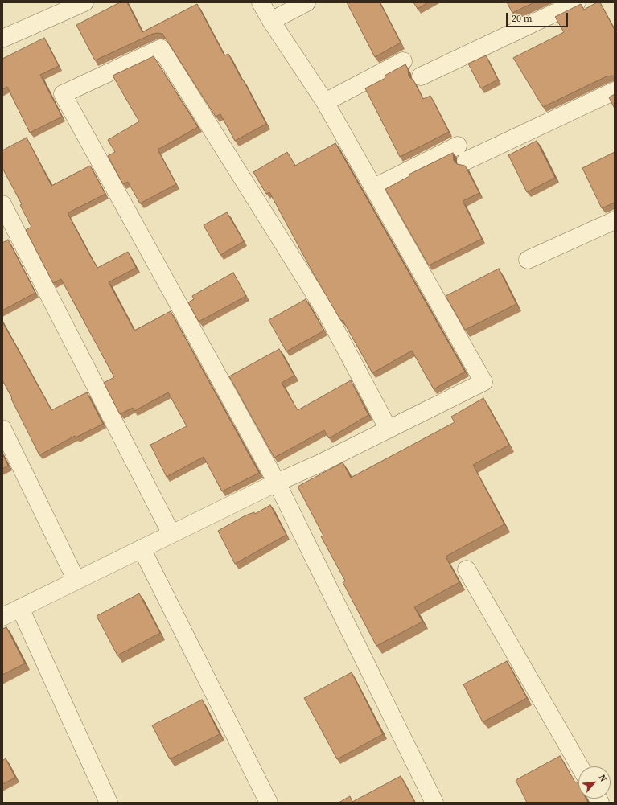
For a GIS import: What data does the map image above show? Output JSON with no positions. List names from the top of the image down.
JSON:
{
  "scale_bar": "20 m",
  "north": "top right"
}
